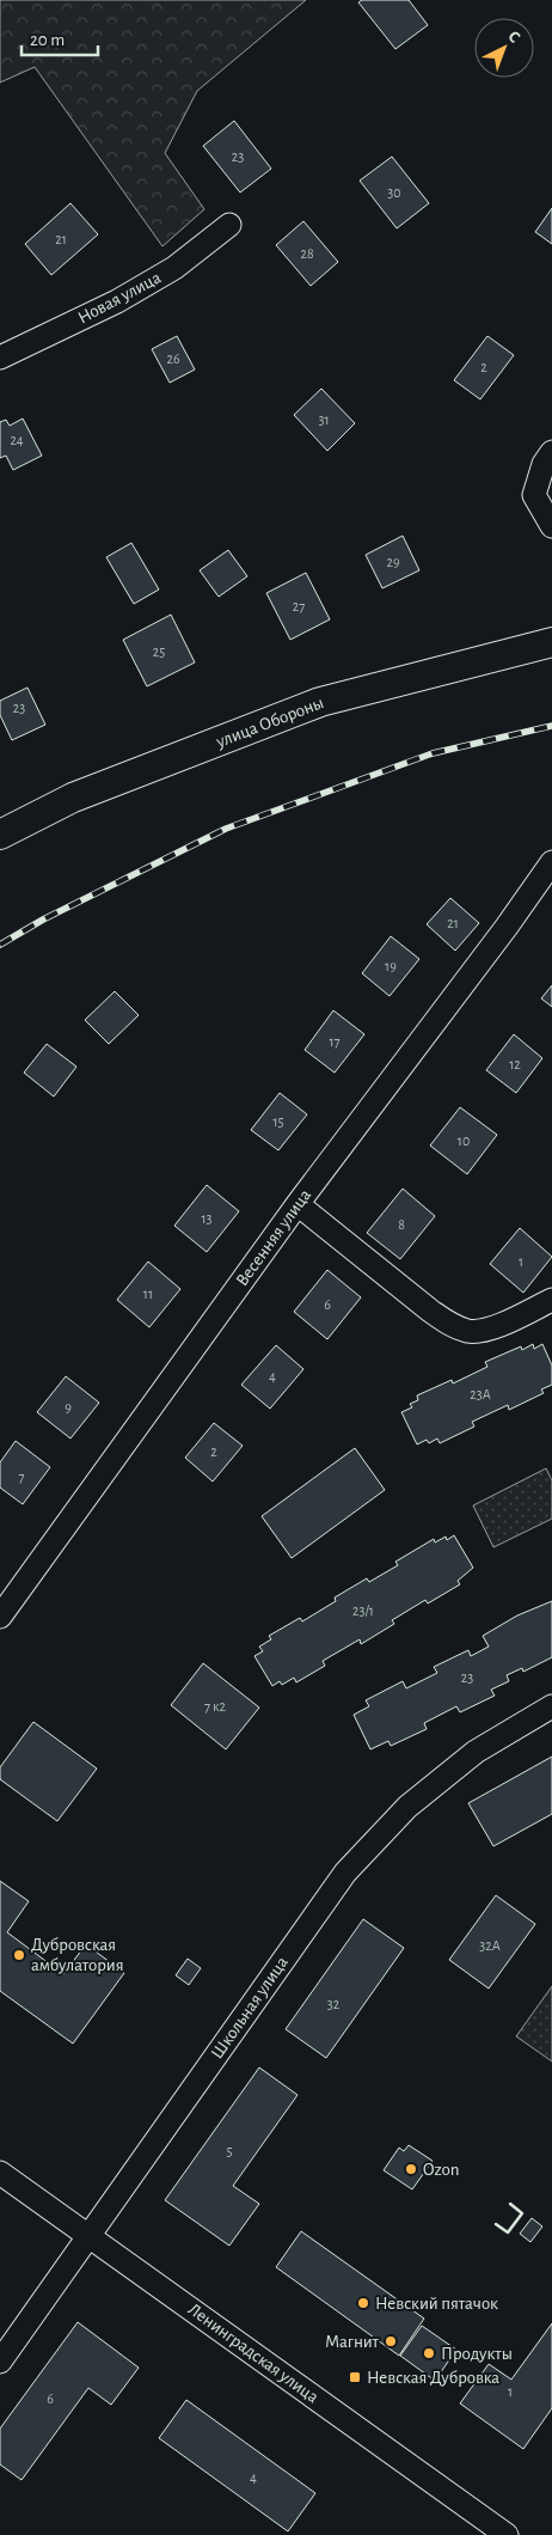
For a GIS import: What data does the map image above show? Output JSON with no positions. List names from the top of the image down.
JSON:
{
  "streets": {
    "street": [
      "Новая улица",
      "улица Обороны",
      "Весенняя улица",
      "Школьная улица",
      "Ленинградская улица"
    ]
  },
  "crossings": [
    ["Школьная улица", "Ленинградская улица"]
  ],
  "places": {
    "other": [
      "Дубровская амбулатория",
      "Ozon",
      "Невский пятачок",
      "Магнит",
      "Продукты"
    ],
    "transit": ["Невская Дубровка"]
  },
  "house_numbers": [
    "23",
    "30",
    "21",
    "28",
    "26",
    "2",
    "31",
    "24",
    "29",
    "27",
    "25",
    "23",
    "21",
    "19",
    "17",
    "12",
    "15",
    "10",
    "13",
    "8",
    "1",
    "11",
    "6",
    "4",
    "23А",
    "9",
    "2",
    "7",
    "23/1",
    "23",
    "7 к2",
    "32А",
    "32",
    "5",
    "1",
    "6",
    "4"
  ],
  "scale_bar": "20 m",
  "north": "top right"
}
